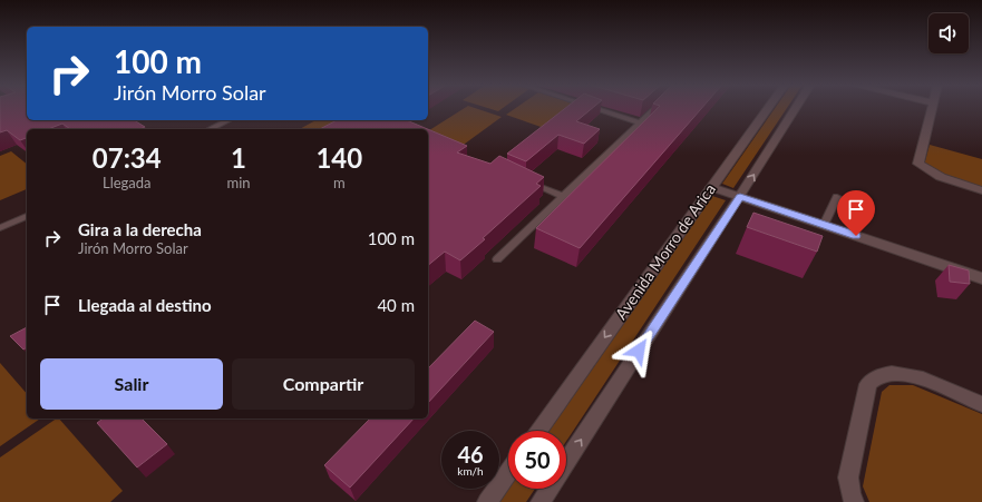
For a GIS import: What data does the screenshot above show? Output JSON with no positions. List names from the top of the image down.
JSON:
{
  "streets": {
    "main road": ["Avenida Morro de Arica"]
  },
  "page": {
    "turn": ["100 m", "Jirón Morro Solar"],
    "eta": [
      "07:34",
      "Llegada",
      "1",
      "min",
      "140",
      "m"
    ],
    "list": [
      {
        "name": "Gira a la derecha",
        "note": "Jirón Morro Solar",
        "value": "100 m"
      },
      {
        "name": "Llegada al destino",
        "value": "40 m"
      }
    ],
    "buttons": ["Salir", "Compartir"],
    "speed": "46 km/h",
    "limit": "50"
  }
}
